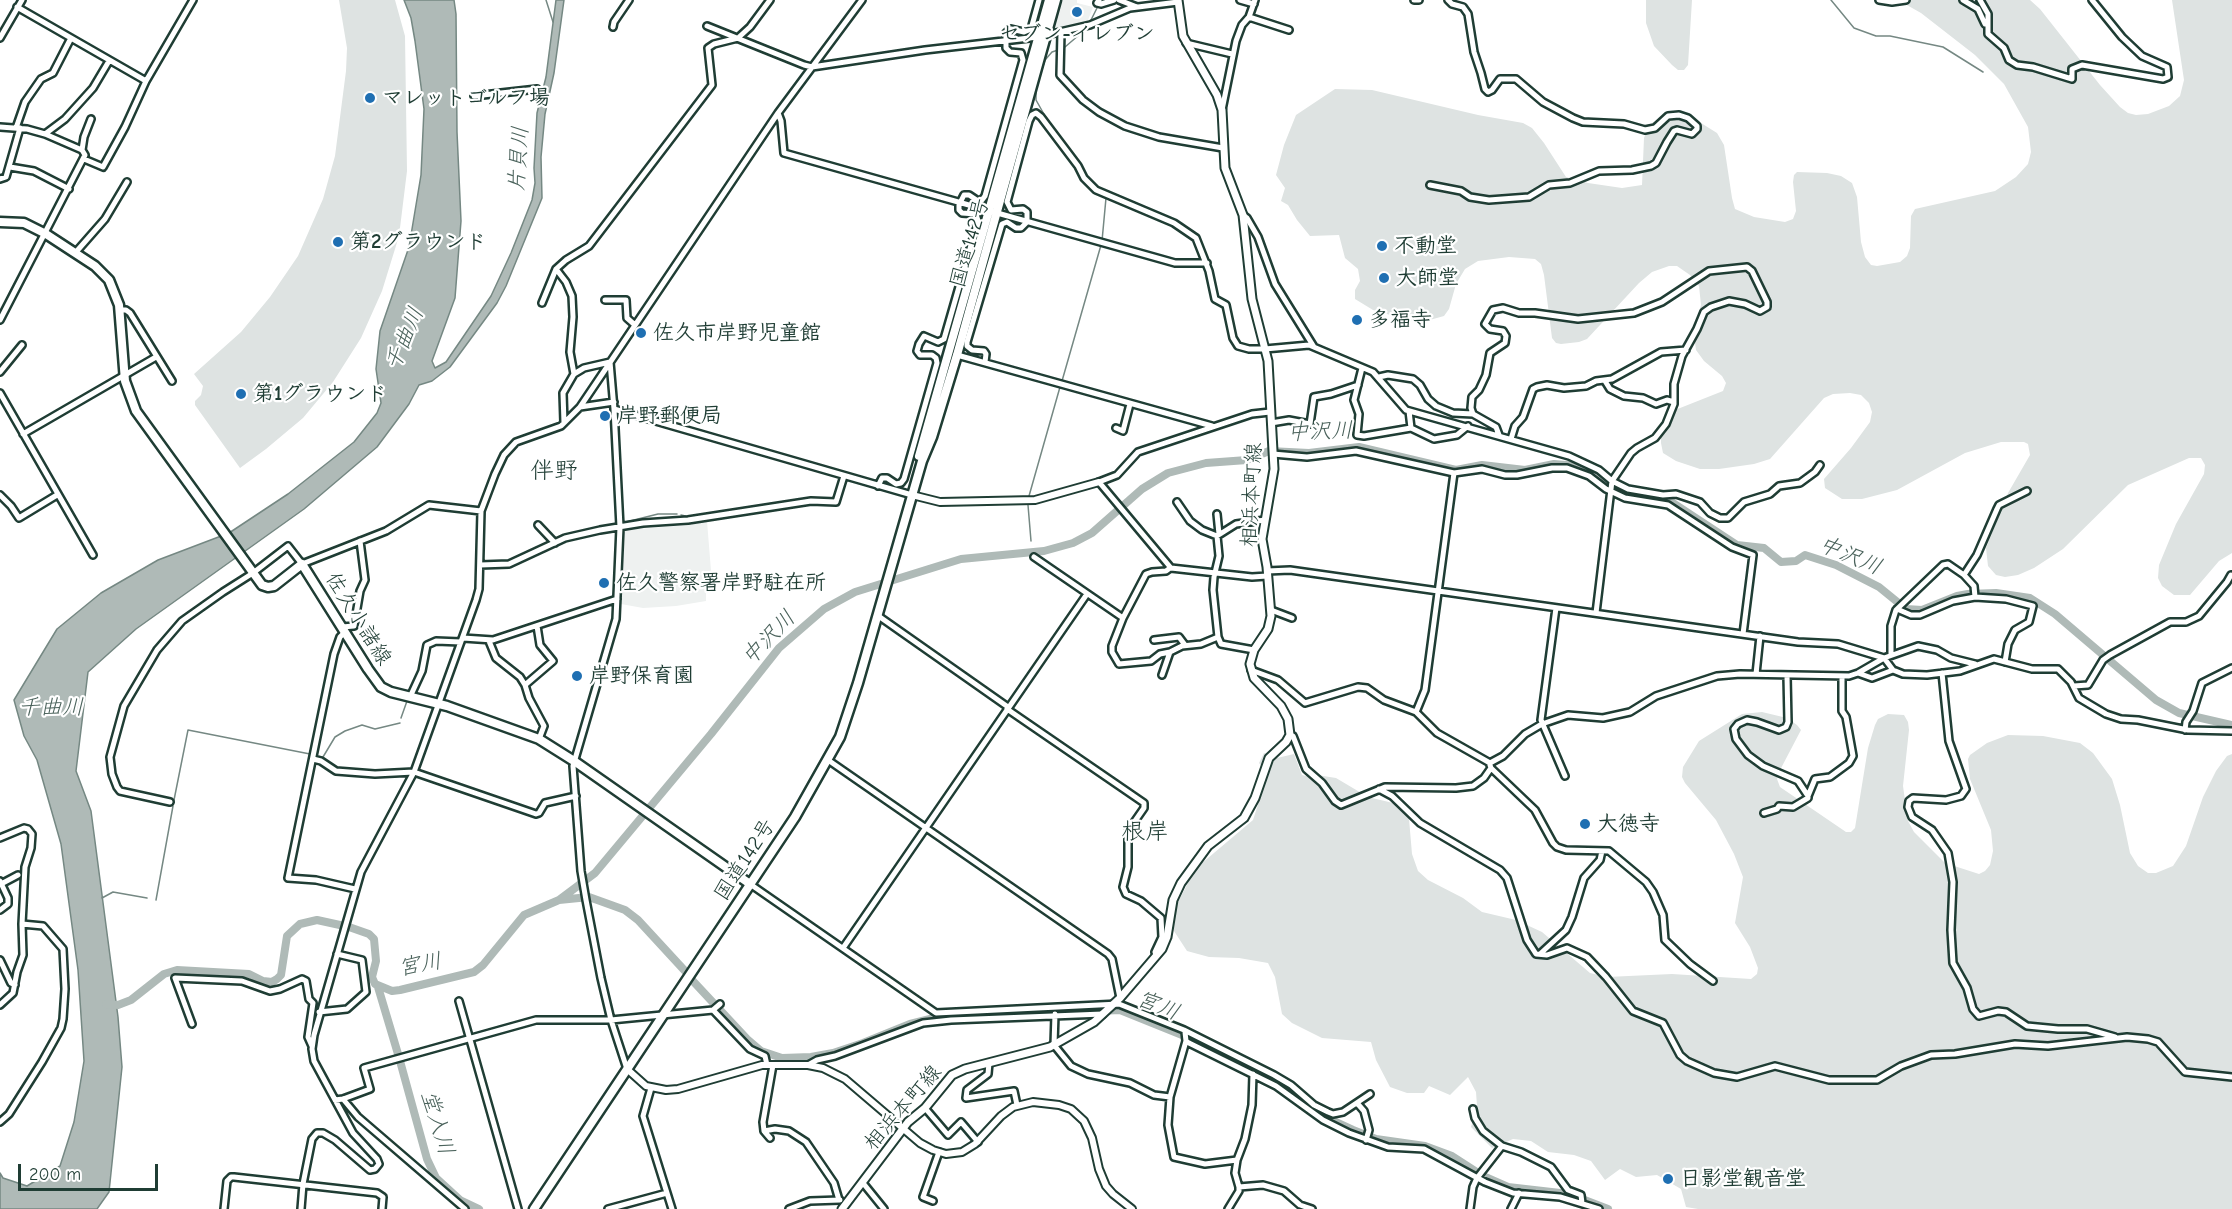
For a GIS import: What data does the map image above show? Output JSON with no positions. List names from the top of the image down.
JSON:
{
  "streets": {
    "main road": ["国道142号", "相浜本町線", "佐久小諸線"]
  },
  "crossings": [
    ["国道142号", "佐久小諸線"]
  ],
  "districts": ["伴野", "根岸"],
  "water": [
    "片貝川",
    "千曲川",
    "中沢川",
    "宮川",
    "堂入川"
  ],
  "places": [
    "セブン-イレブン",
    "マレットゴルフ場",
    "第2グラウンド",
    "不動堂",
    "大師堂",
    "多福寺",
    "佐久市岸野児童館",
    "第1グラウンド",
    "岸野郵便局",
    "佐久警察署岸野駐在所",
    "岸野保育園",
    "大徳寺",
    "日影堂観音堂"
  ],
  "scale_bar": "200 m"
}
